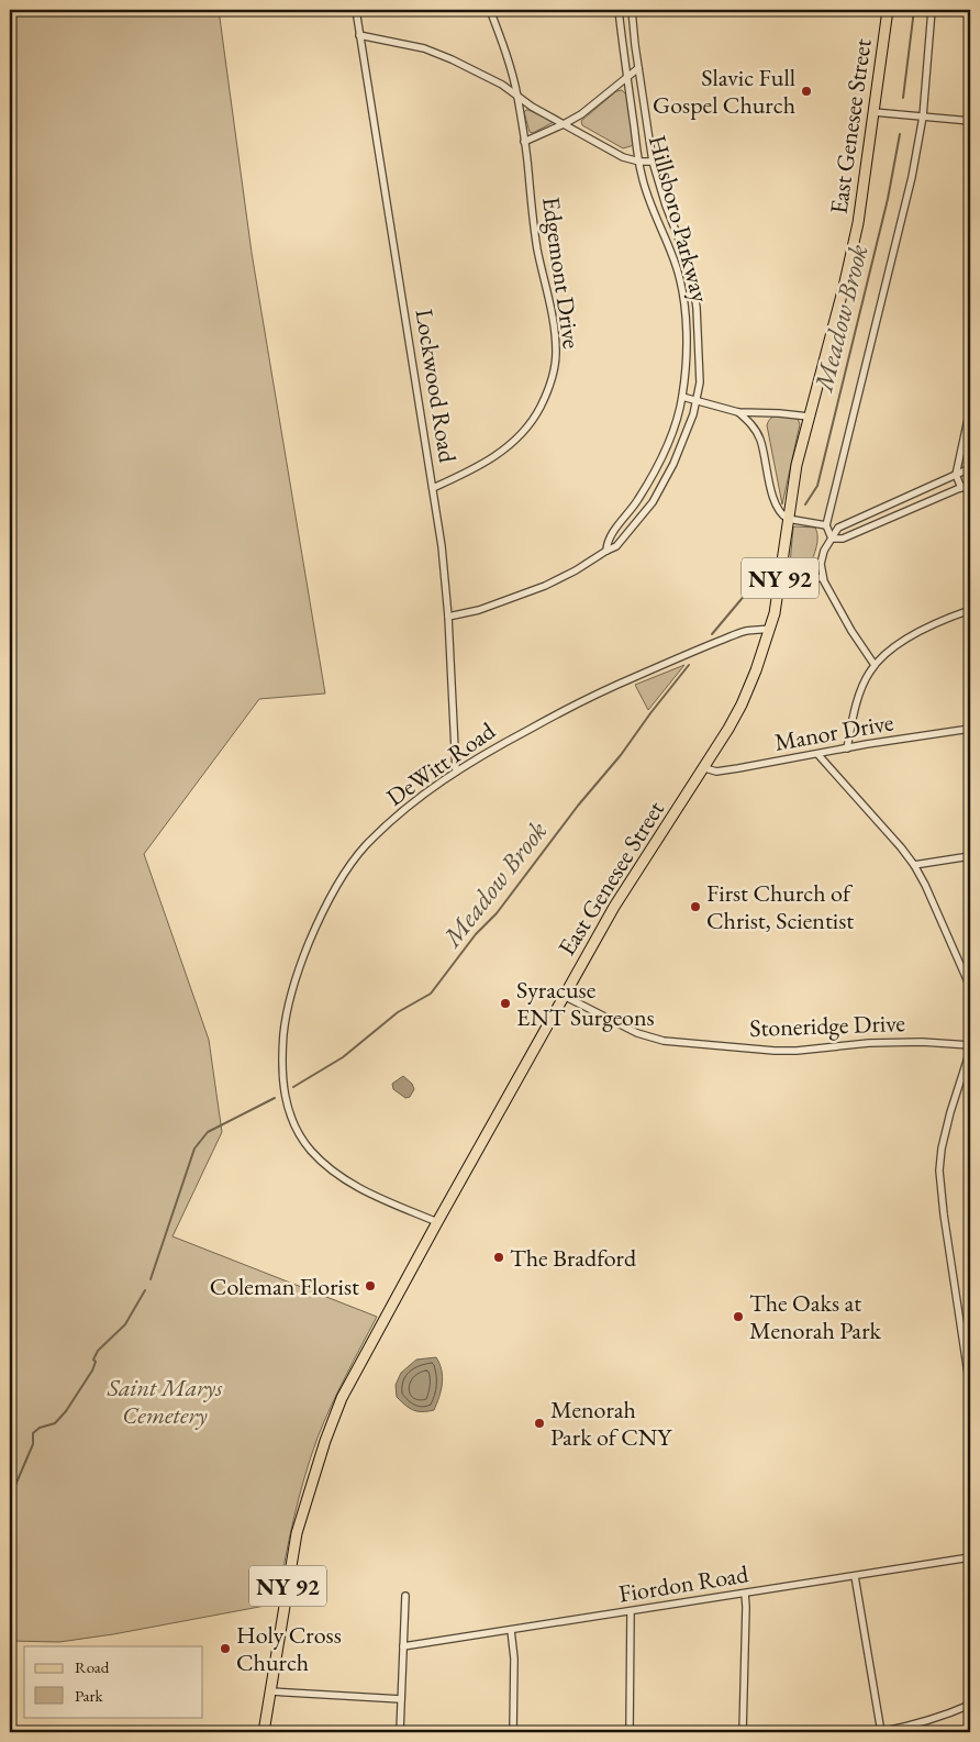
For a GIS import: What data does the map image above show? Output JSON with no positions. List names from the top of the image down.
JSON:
{
  "streets": {
    "main road": ["East Genesee Street", "NY 92"],
    "street": [
      "Hillsboro Parkway",
      "Edgemont Drive",
      "Lockwood Road",
      "Manor Drive",
      "DeWitt Road",
      "Stoneridge Drive",
      "Fiordon Road"
    ]
  },
  "crossings": [
    ["East Genesee Street", "Manor Drive"],
    ["East Genesee Street", "DeWitt Road"],
    ["East Genesee Street", "Stoneridge Drive"],
    ["Hillsboro Parkway", "Lockwood Road"],
    ["Edgemont Drive", "Lockwood Road"],
    ["Lockwood Road", "DeWitt Road"]
  ],
  "water": ["Meadow Brook"],
  "parks": ["Saint Marys Cemetery"],
  "places": [
    "Slavic Full Gospel Church",
    "First Church of Christ, Scientist",
    "Syracuse ENT Surgeons",
    "The Bradford",
    "Coleman Florist",
    "The Oaks at Menorah Park",
    "Menorah Park of CNY",
    "Holy Cross Church"
  ],
  "legend": ["Road", "Park"]
}
